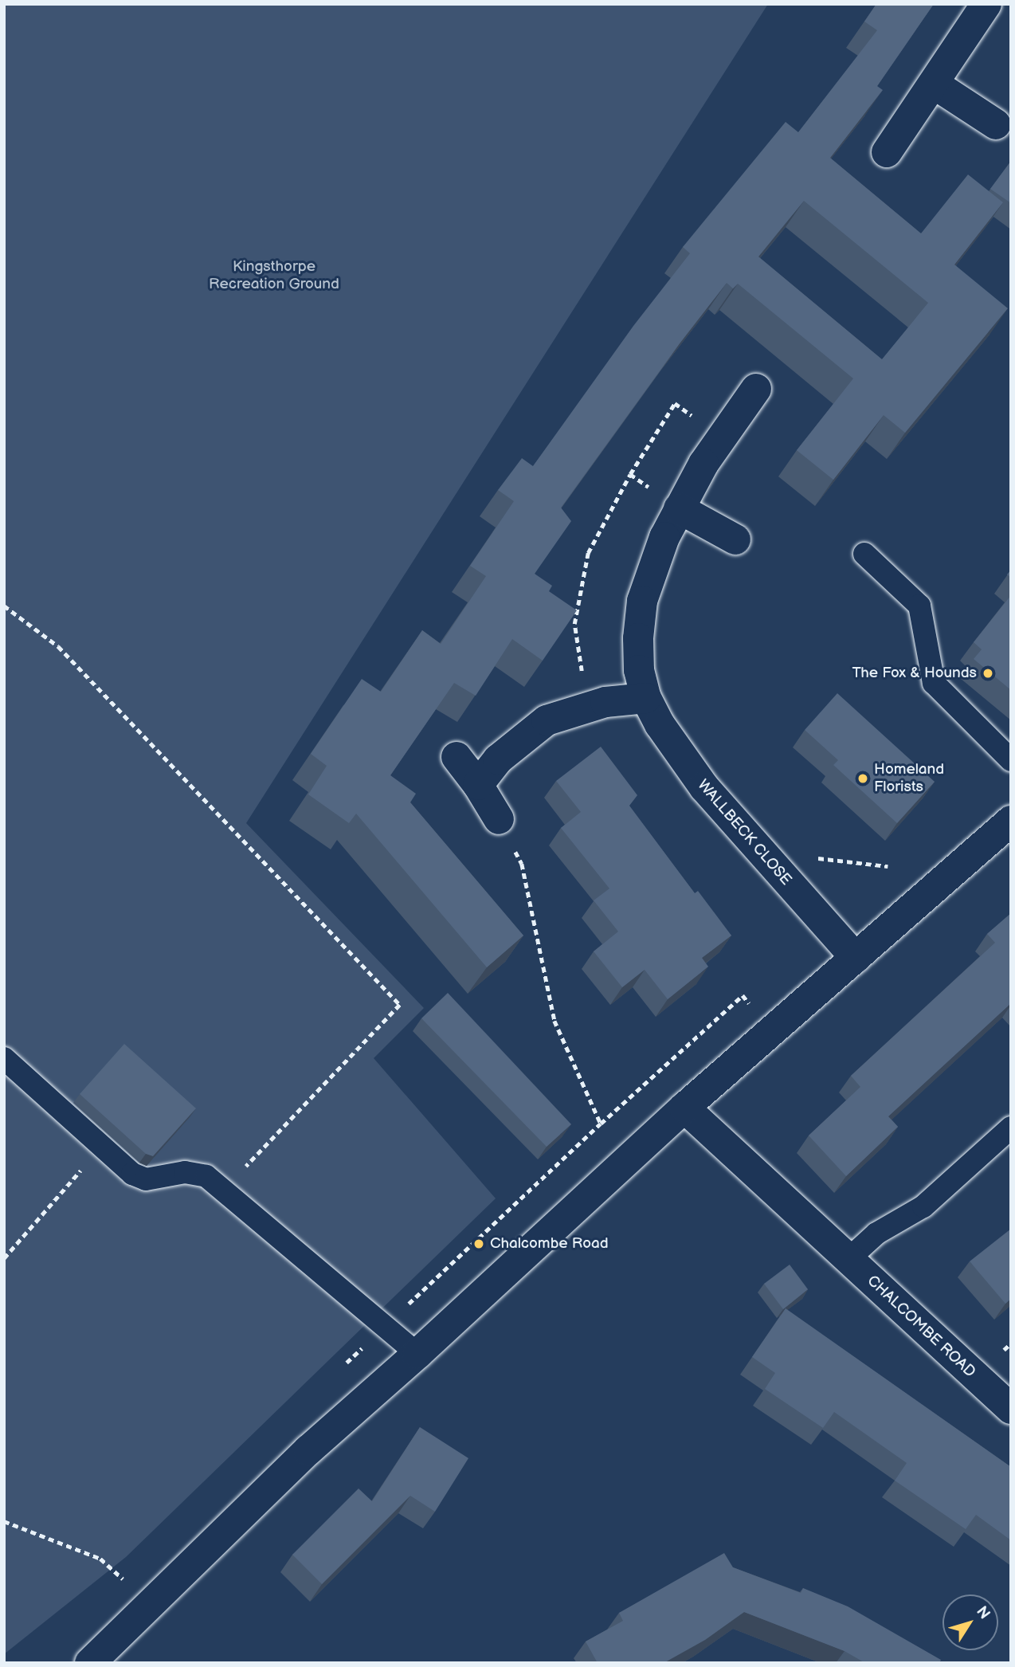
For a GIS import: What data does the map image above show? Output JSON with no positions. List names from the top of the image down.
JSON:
{
  "streets": {
    "main road": ["WALLBECK CLOSE", "CHALCOMBE ROAD"]
  },
  "parks": ["Kingsthorpe Recreation Ground"],
  "places": ["The Fox & Hounds", "Homeland Florists", "Chalcombe Road"],
  "north": "top right"
}
